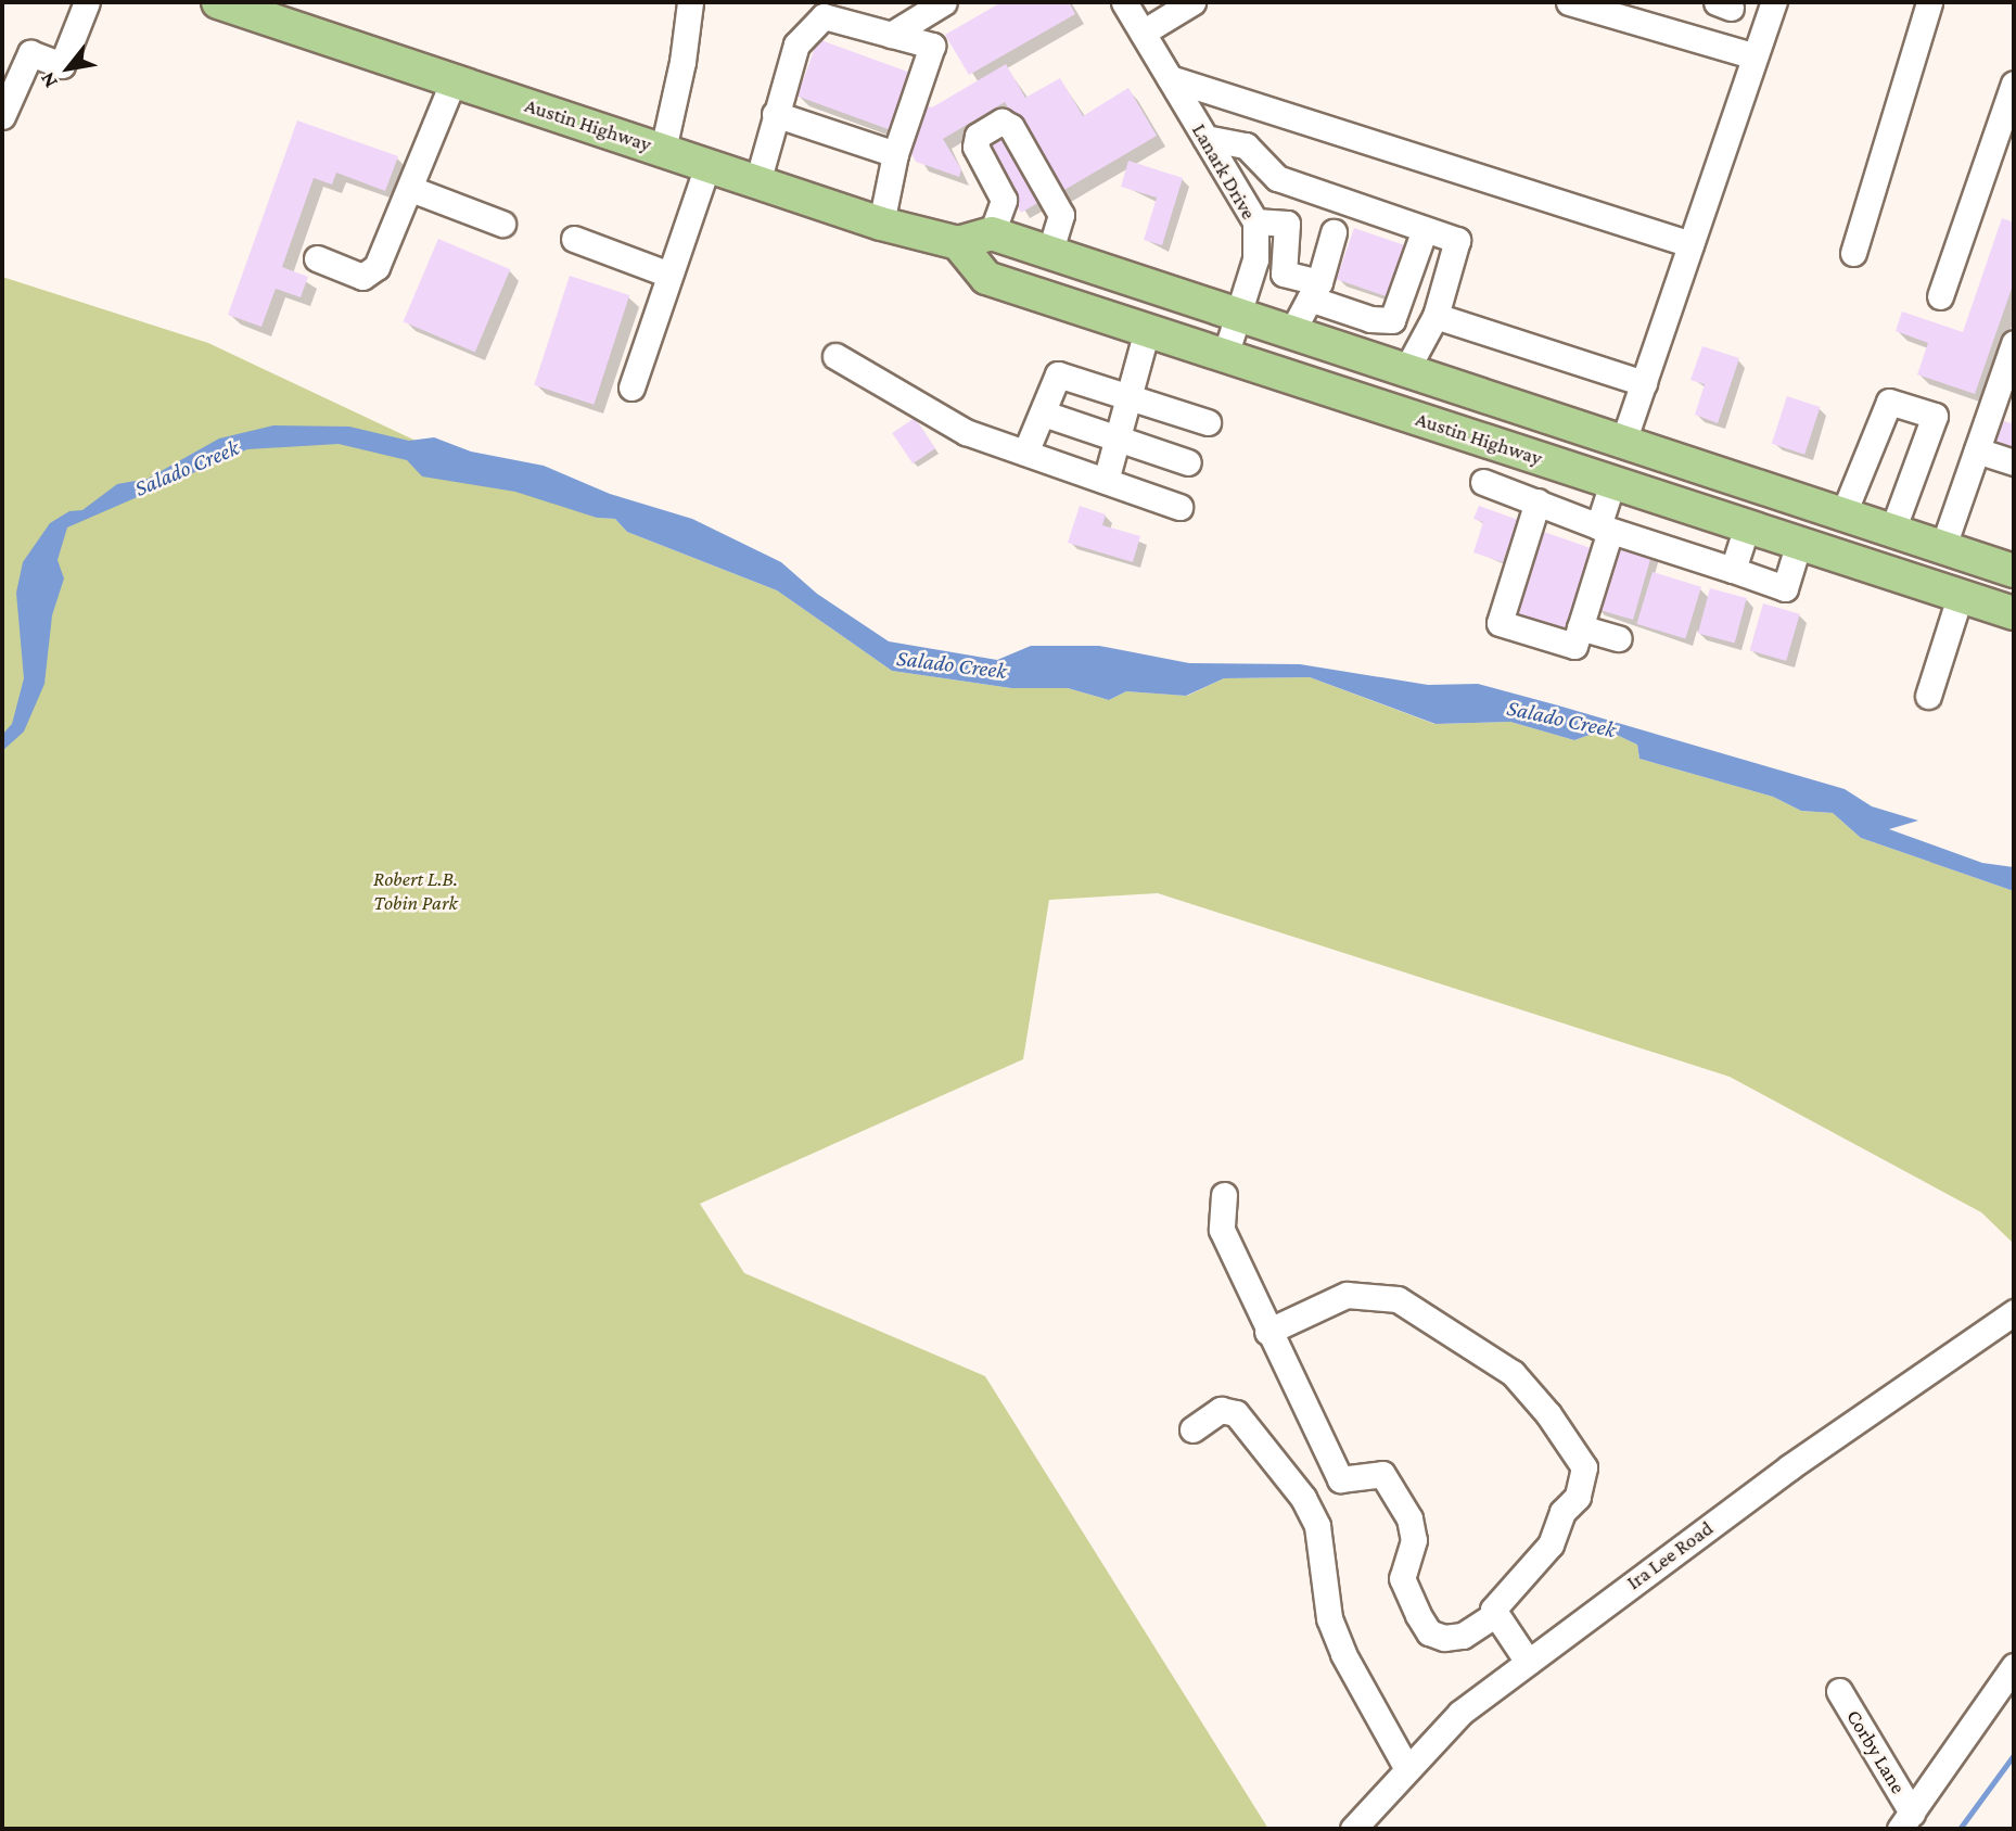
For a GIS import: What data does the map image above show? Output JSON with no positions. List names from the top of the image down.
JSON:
{
  "streets": {
    "main road": ["Austin Highway"],
    "street": ["Lanark Drive", "Ira Lee Road", "Corby Lane"]
  },
  "crossings": [
    ["Austin Highway", "Lanark Drive"]
  ],
  "water": ["Salado Creek"],
  "parks": ["Robert L.B. Tobin Park"],
  "north": "bottom left"
}
